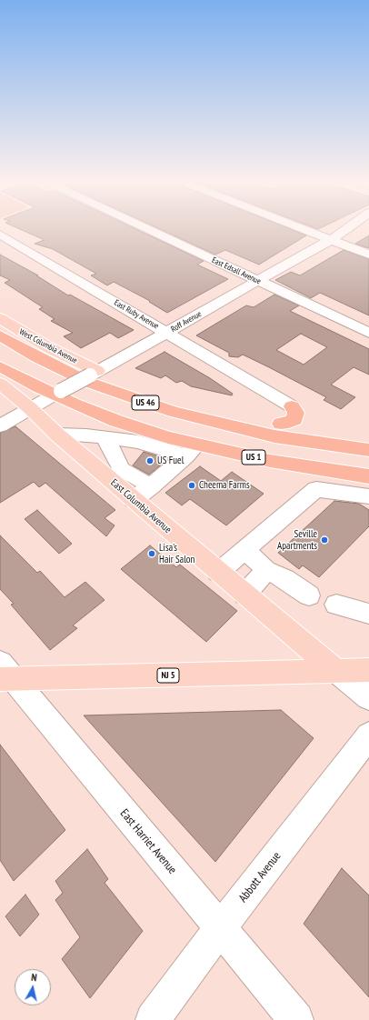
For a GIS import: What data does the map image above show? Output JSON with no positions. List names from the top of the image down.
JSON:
{
  "streets": {
    "highway": ["US 46", "US 1"],
    "main road": ["West Columbia Avenue", "East Columbia Avenue", "NJ 5"],
    "street": [
      "East Edsall Avenue",
      "East Ruby Avenue",
      "Roff Avenue",
      "East Harriet Avenue",
      "Abbott Avenue"
    ]
  },
  "crossings": [
    ["East Edsall Avenue", "Roff Avenue"],
    ["East Ruby Avenue", "Roff Avenue"],
    ["Roff Avenue", "West Columbia Avenue"],
    ["Roff Avenue", "US 1"],
    ["Roff Avenue", "East Columbia Avenue"],
    ["East Columbia Avenue", "NJ 5"],
    ["NJ 5", "East Harriet Avenue"],
    ["East Harriet Avenue", "Abbott Avenue"]
  ],
  "places": [
    "US Fuel",
    "Cheema Farms",
    "Seville Apartments",
    "Lisa's Hair Salon"
  ],
  "north": "top"
}
